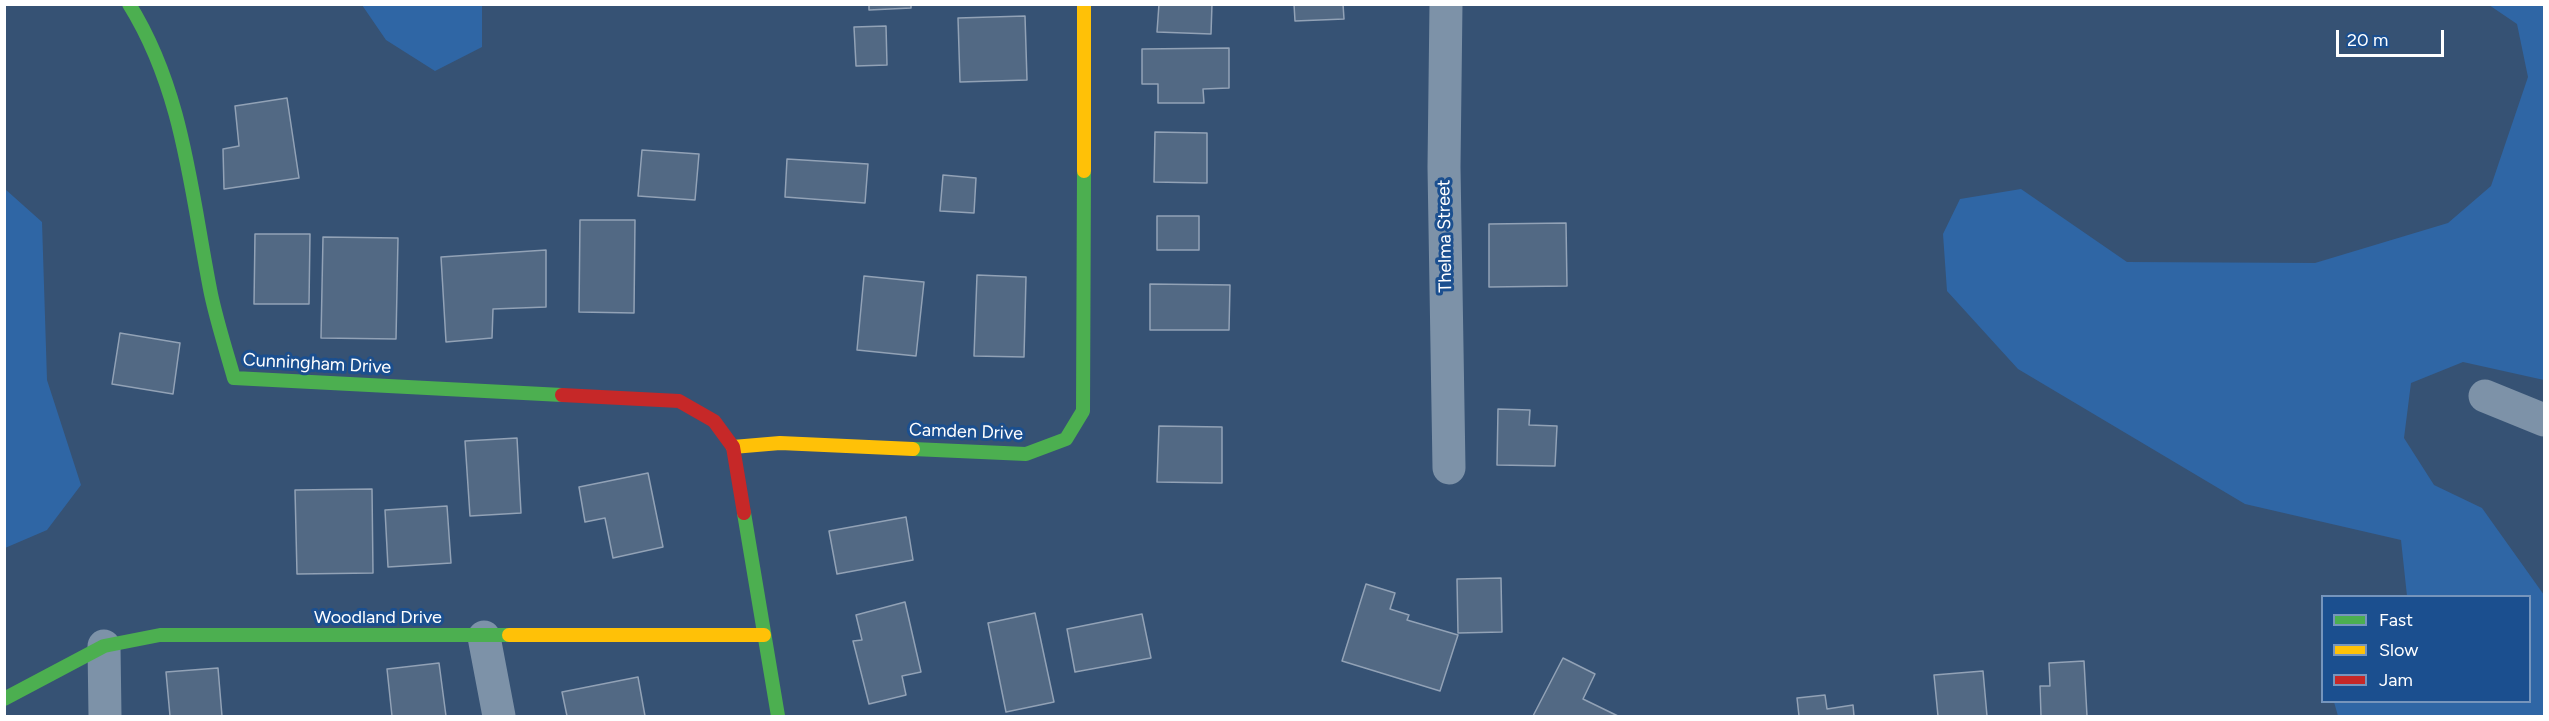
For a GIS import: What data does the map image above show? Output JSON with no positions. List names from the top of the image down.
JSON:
{
  "streets": {
    "street": [
      "Thelma Street",
      "Cunningham Drive",
      "Camden Drive",
      "Woodland Drive"
    ]
  },
  "crossings": [
    ["Cunningham Drive", "Camden Drive"]
  ],
  "legend": ["Fast", "Slow", "Jam"],
  "scale_bar": "20 m"
}
